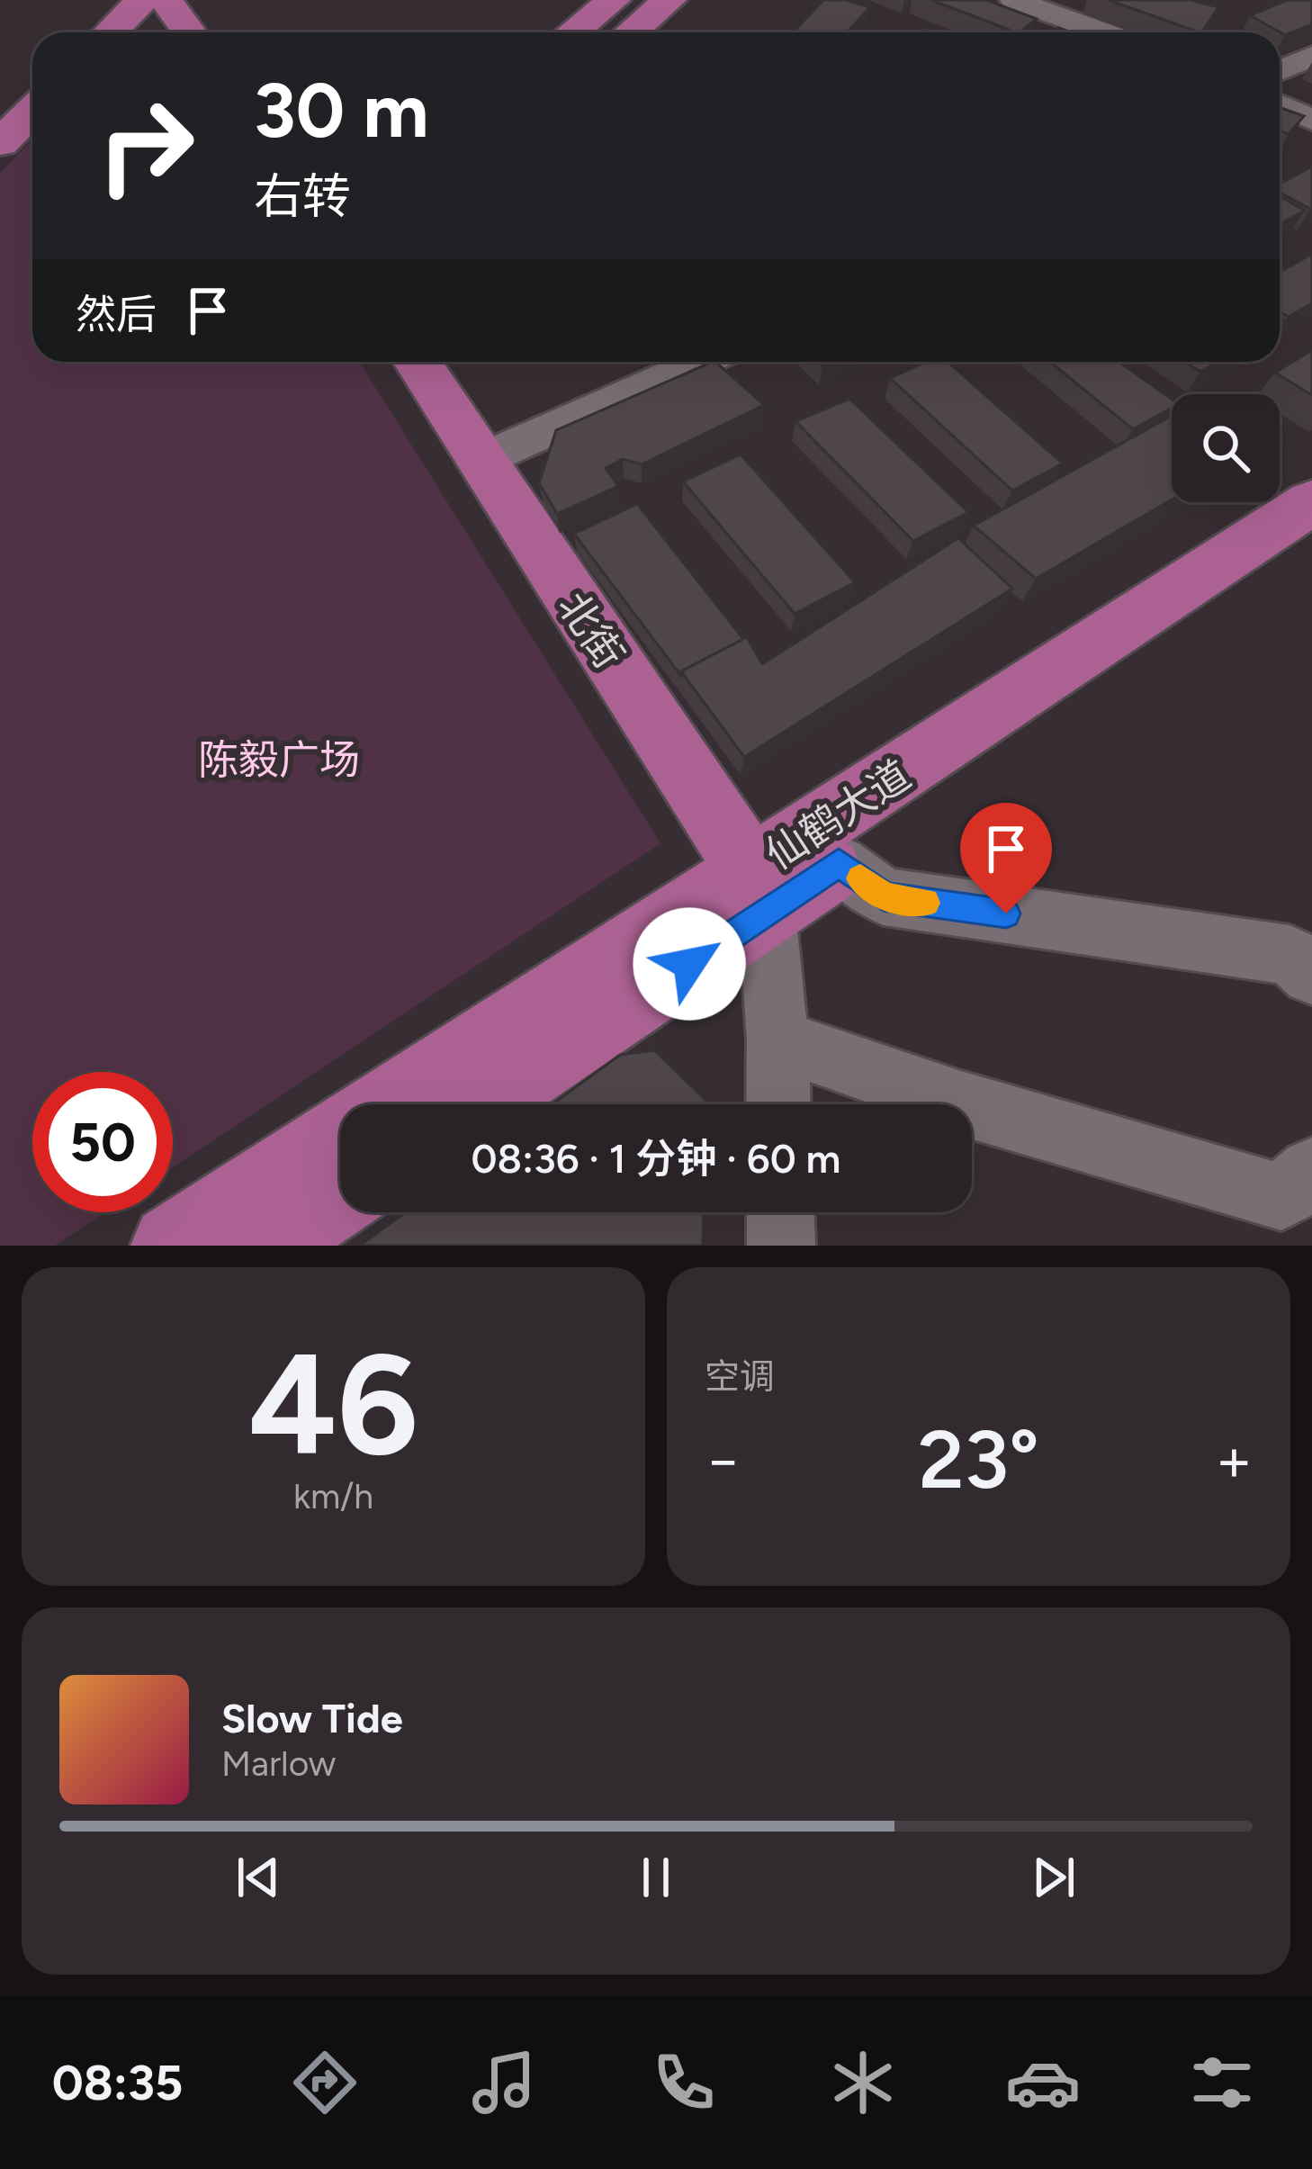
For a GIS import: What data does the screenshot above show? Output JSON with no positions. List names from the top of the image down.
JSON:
{
  "streets": {
    "main road": ["北街", "仙鹤大道"]
  },
  "crossings": [
    ["北街", "仙鹤大道"]
  ],
  "parks": ["陈毅广场"],
  "page": {
    "turn": ["30 m", "右转"],
    "then": "然后",
    "limit": "50",
    "trip": "08:36 · 1 分钟 · 60 m",
    "tile": [
      ["46", "km/h"],
      "空调"
    ],
    "heat": ["−", "23°", "+"],
    "song": ["Slow Tide", "Marlow"],
    "tabs": "08:35"
  }
}
